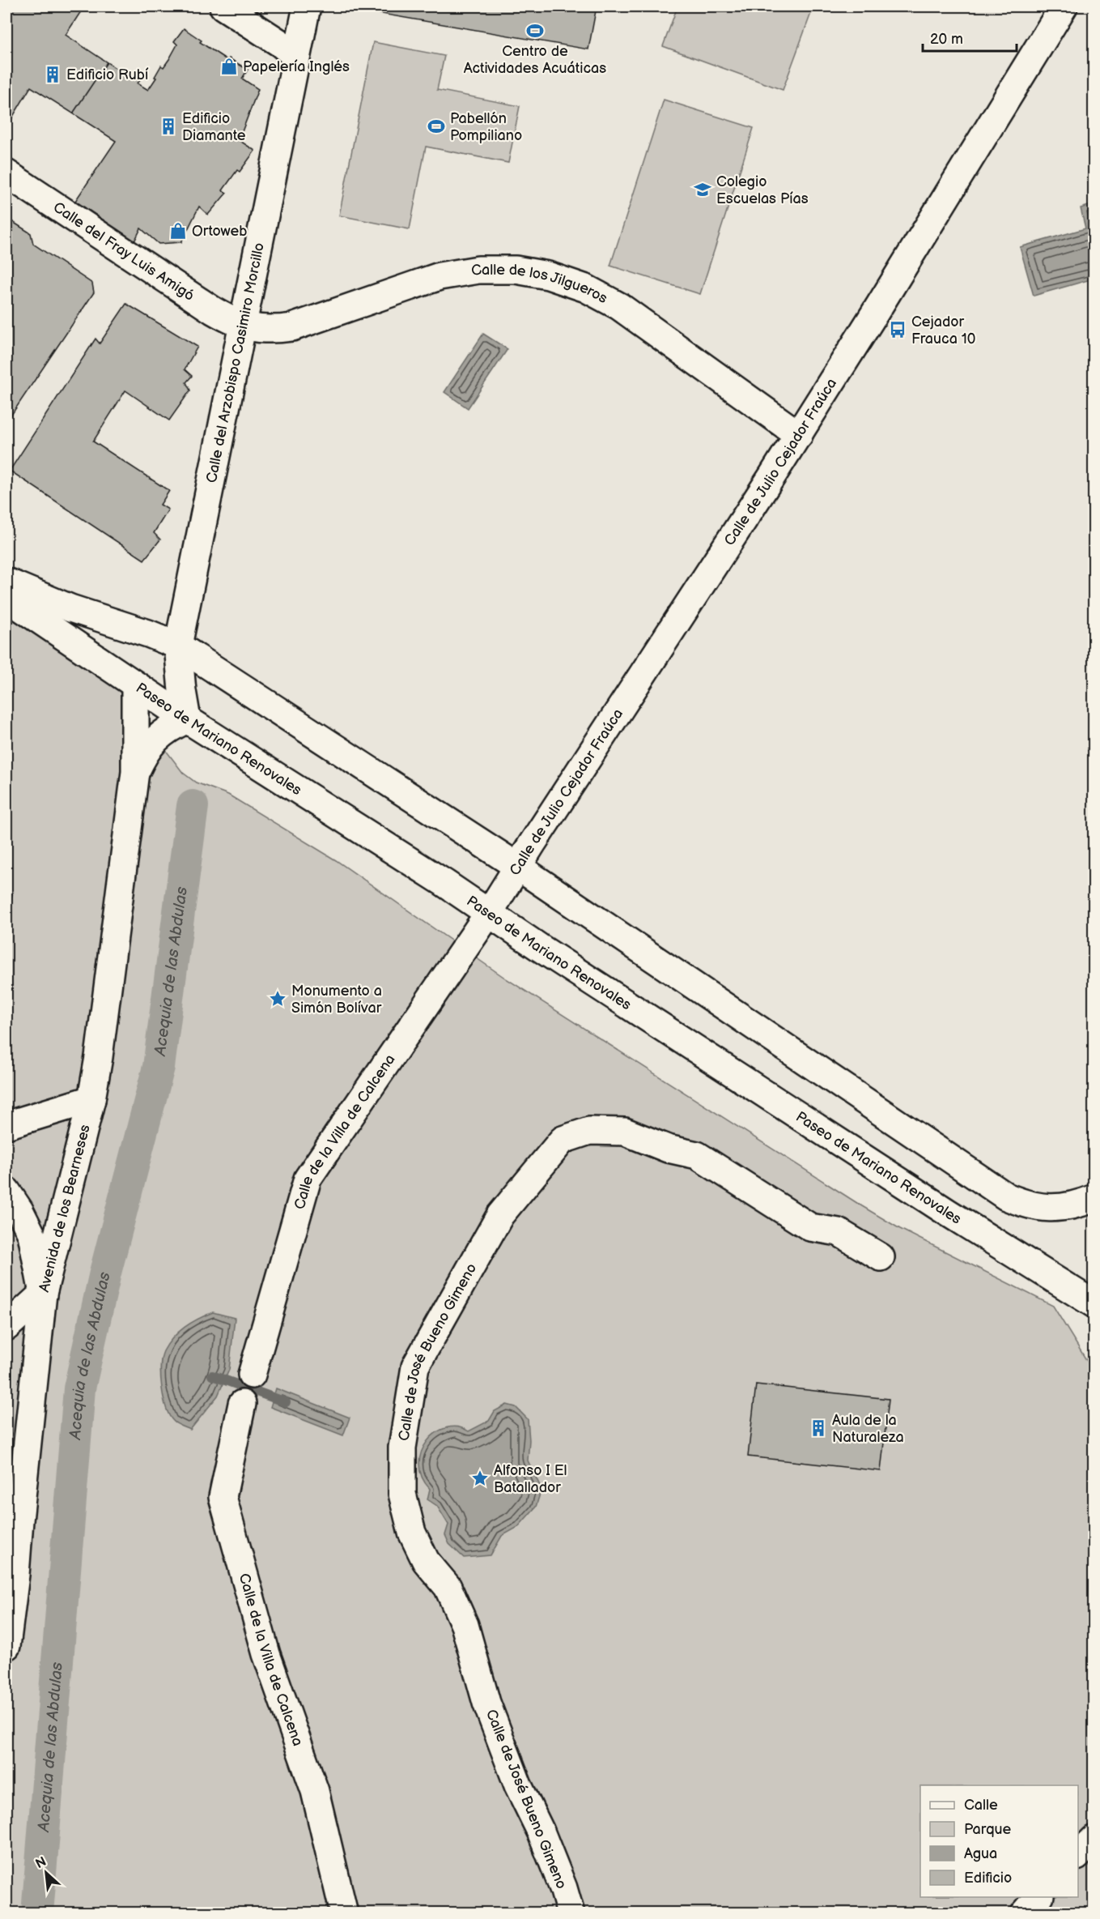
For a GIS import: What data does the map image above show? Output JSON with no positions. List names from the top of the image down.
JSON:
{
  "streets": {
    "street": [
      "Calle del Fray Luis Amigó",
      "Calle de los Jilgueros",
      "Calle del Arzobispo Casimiro Morcillo",
      "Calle de Julio Cejador Fraúca",
      "Paseo de Mariano Renovales",
      "Calle de la Villa de Calcena",
      "Avenida de los Bearneses",
      "Calle de José Bueno Gimeno"
    ]
  },
  "crossings": [
    ["Calle del Fray Luis Amigó", "Calle de los Jilgueros"],
    ["Calle del Fray Luis Amigó", "Calle del Arzobispo Casimiro Morcillo"],
    ["Calle de los Jilgueros", "Calle del Arzobispo Casimiro Morcillo"],
    ["Calle de los Jilgueros", "Calle de Julio Cejador Fraúca"],
    ["Calle del Arzobispo Casimiro Morcillo", "Paseo de Mariano Renovales"],
    ["Calle del Arzobispo Casimiro Morcillo", "Avenida de los Bearneses"],
    ["Calle de Julio Cejador Fraúca", "Paseo de Mariano Renovales"],
    ["Calle de Julio Cejador Fraúca", "Calle de la Villa de Calcena"],
    ["Paseo de Mariano Renovales", "Calle de la Villa de Calcena"],
    ["Paseo de Mariano Renovales", "Avenida de los Bearneses"]
  ],
  "water": ["Acequia de las Abdulas"],
  "places": {
    "sports": ["Centro de Actividades Acuáticas", "Pabellón Pompiliano"],
    "shop": ["Papelería Inglés", "Ortoweb"],
    "building": ["Edificio Rubí", "Edificio Diamante", "Aula de la Naturaleza"],
    "school or university": ["Colegio Escuelas Pías"],
    "bus stop": ["Cejador Frauca 10"],
    "place": ["Monumento a Simón Bolívar", "Alfonso I El Batallador"]
  },
  "legend": [
    "Calle",
    "Parque",
    "Agua",
    "Edificio"
  ],
  "scale_bar": "20 m",
  "north": "top left"
}
